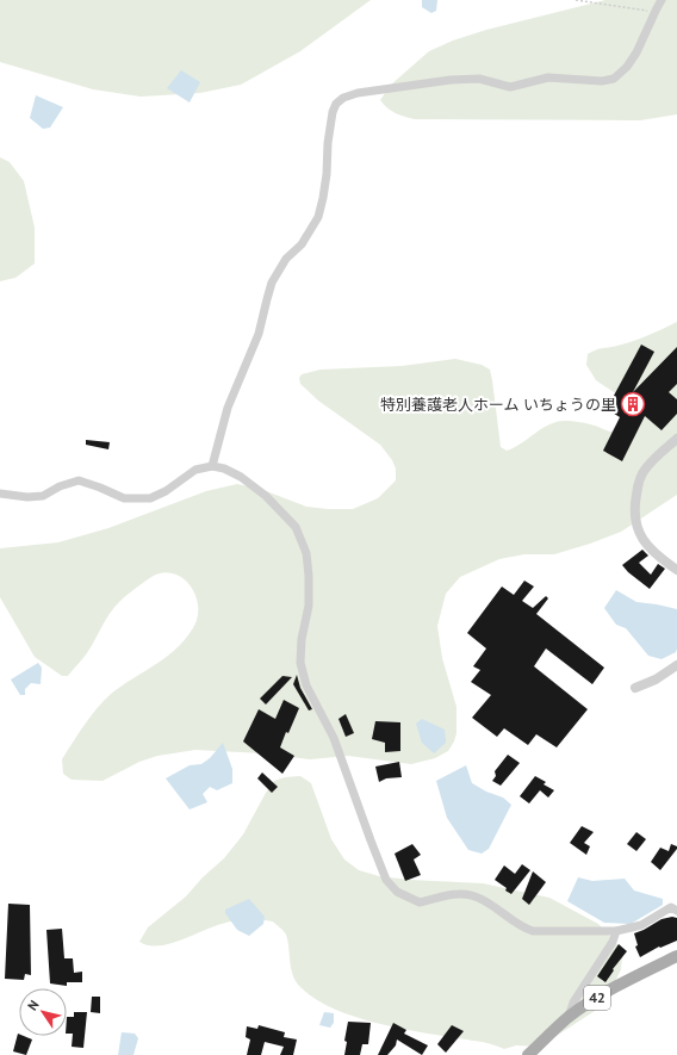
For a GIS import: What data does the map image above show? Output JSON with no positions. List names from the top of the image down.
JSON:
{
  "streets": {
    "main road": ["42"]
  },
  "places": {
    "building": ["特別養護老人ホーム いちょうの里"]
  },
  "north": "top left"
}
